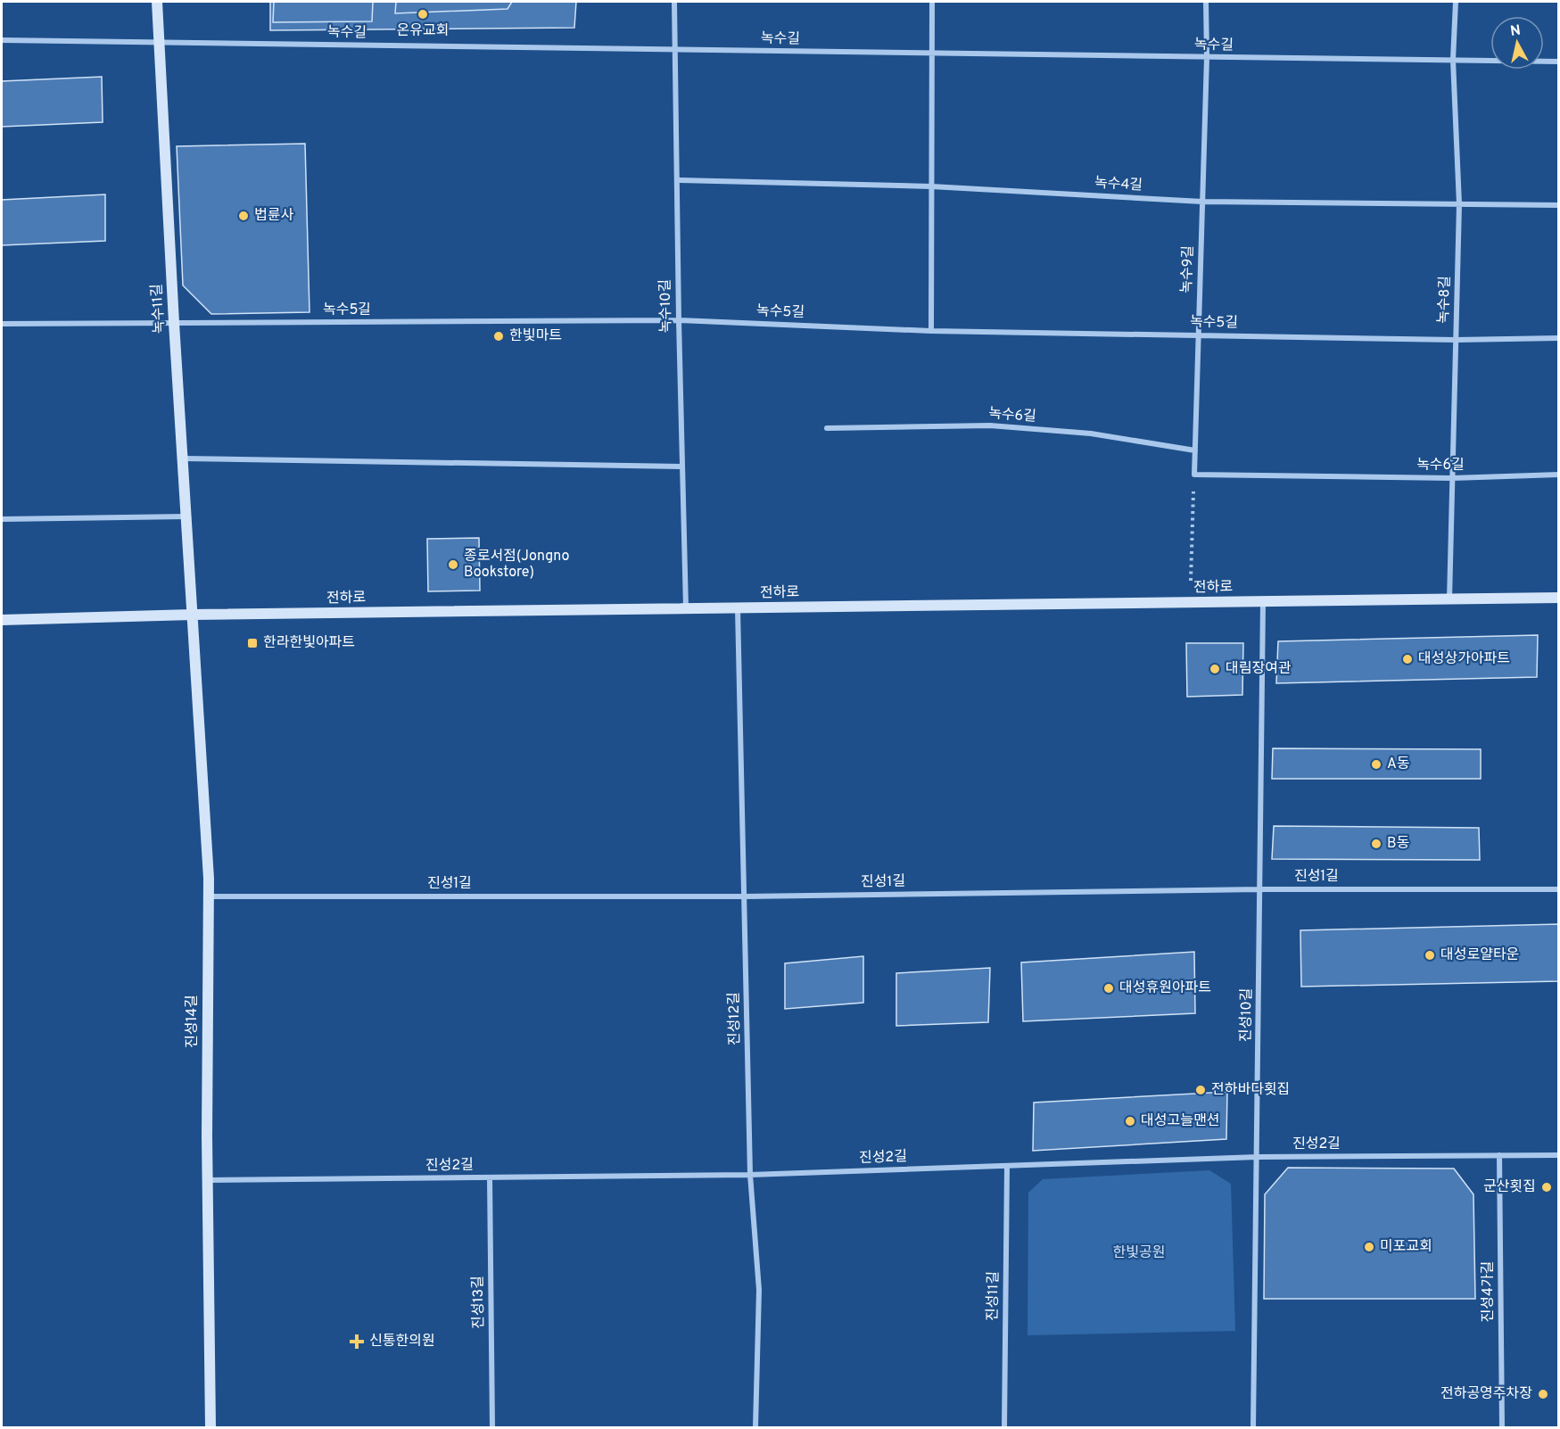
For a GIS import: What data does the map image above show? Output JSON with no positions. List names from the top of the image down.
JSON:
{
  "streets": {
    "street": [
      "녹수길",
      "녹수4길",
      "녹수9길",
      "녹수8길",
      "녹수10길",
      "녹수11길",
      "녹수5길",
      "녹수6길",
      "전하로",
      "진성1길",
      "진성10길",
      "진성12길",
      "진성14길",
      "진성2길",
      "진성4가길",
      "진성11길",
      "진성13길"
    ]
  },
  "crossings": [
    ["녹수길", "녹수9길"],
    ["녹수길", "녹수8길"],
    ["녹수길", "녹수10길"],
    ["녹수길", "녹수11길"],
    ["녹수4길", "녹수9길"],
    ["녹수4길", "녹수8길"],
    ["녹수4길", "녹수10길"],
    ["녹수9길", "녹수5길"],
    ["녹수9길", "녹수6길"],
    ["녹수8길", "녹수5길"],
    ["녹수8길", "녹수6길"],
    ["녹수8길", "전하로"],
    ["녹수10길", "녹수5길"],
    ["녹수10길", "전하로"],
    ["녹수11길", "녹수5길"],
    ["녹수11길", "전하로"],
    ["녹수11길", "진성14길"],
    ["전하로", "진성10길"],
    ["전하로", "진성12길"],
    ["전하로", "진성14길"],
    ["진성1길", "진성10길"],
    ["진성1길", "진성12길"],
    ["진성1길", "진성14길"],
    ["진성10길", "진성2길"],
    ["진성12길", "진성2길"],
    ["진성14길", "진성2길"],
    ["진성2길", "진성4가길"],
    ["진성2길", "진성11길"],
    ["진성2길", "진성13길"]
  ],
  "parks": ["한빛공원"],
  "places": {
    "other": [
      "온유교회",
      "법륜사",
      "한빛마트",
      "종로서점(Jongno Bookstore)",
      "대성상가아파트",
      "대림장여관",
      "A동",
      "B동",
      "대성로얄타운",
      "대성휴원아파트",
      "전하바다횟집",
      "대성고늘맨션",
      "군산횟집",
      "미포교회",
      "전하공영주차장"
    ],
    "transit": ["한라한빛아파트"],
    "health": ["신통한의원"]
  },
  "north": "top"
}
